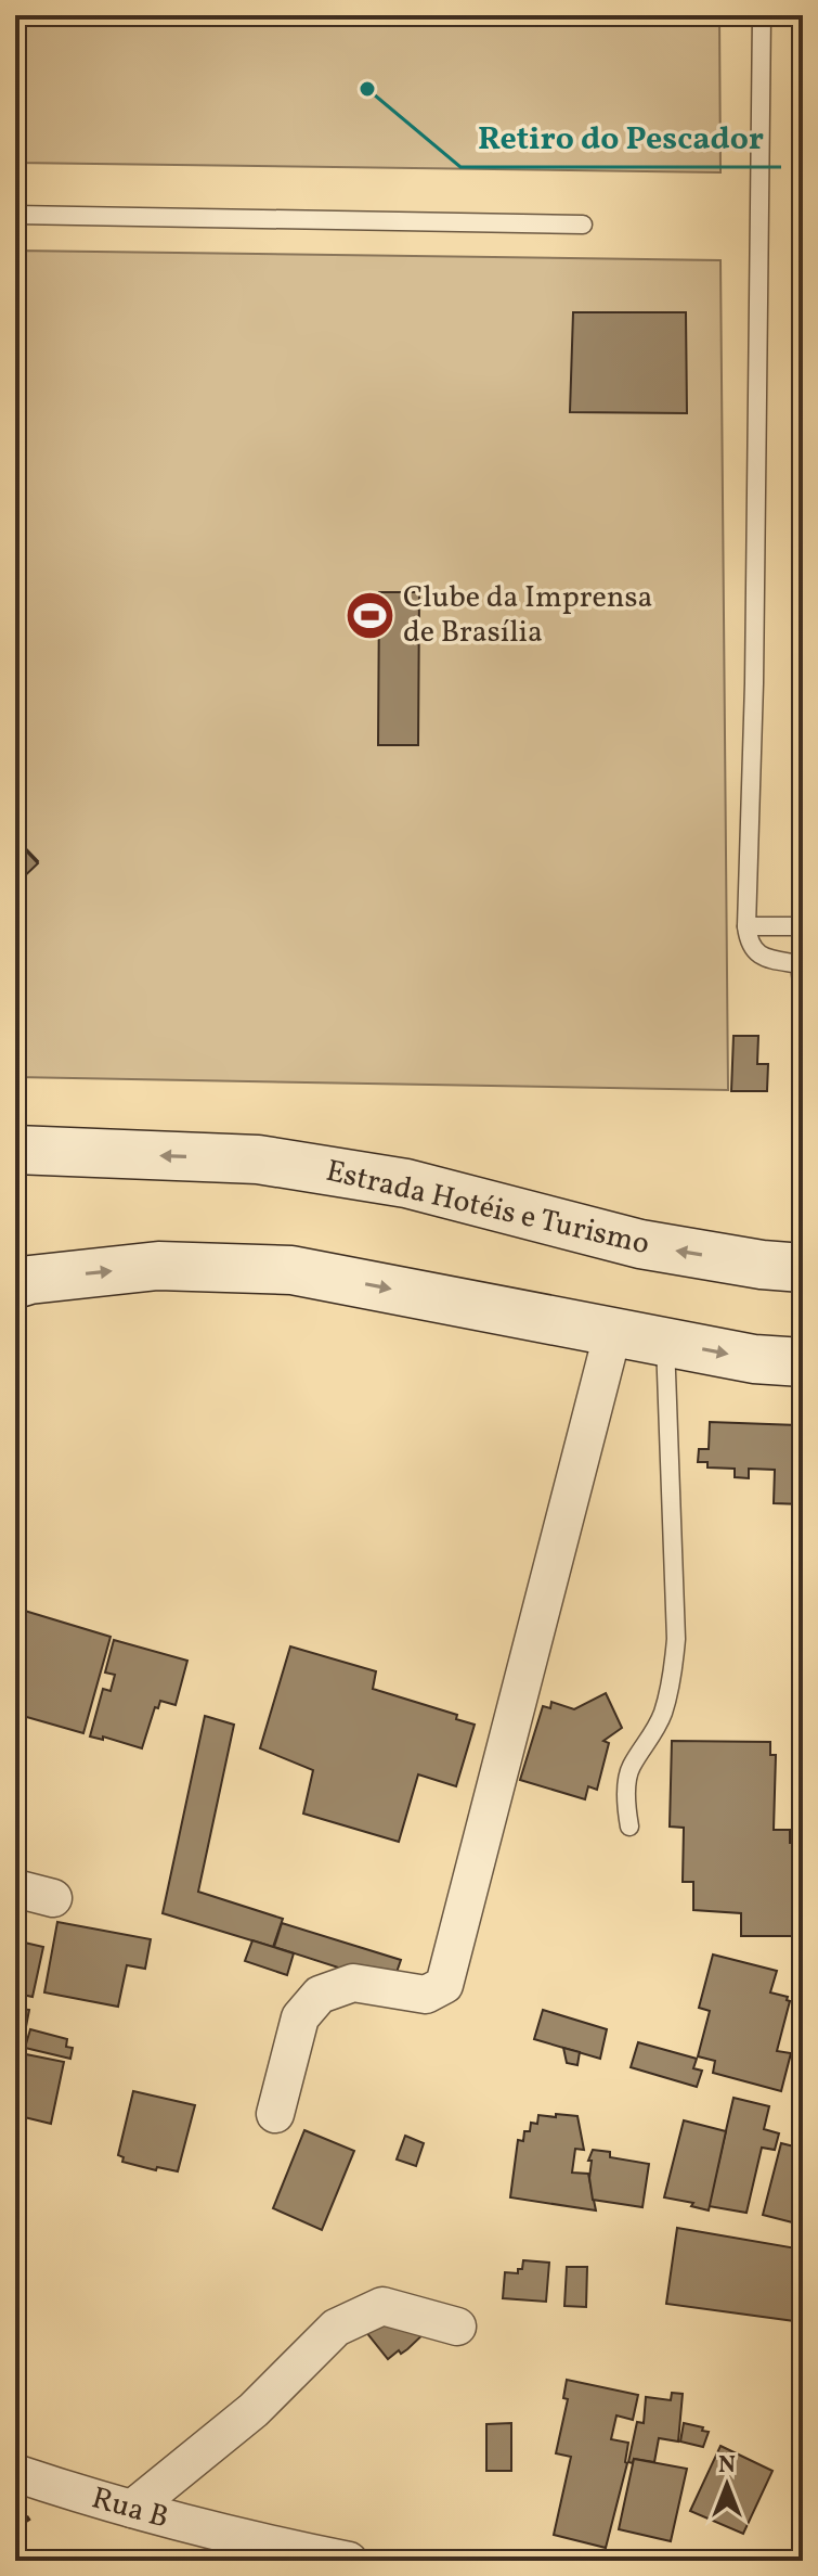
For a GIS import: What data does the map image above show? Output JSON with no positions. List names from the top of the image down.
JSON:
{
  "streets": {
    "main road": ["Estrada Hotéis e Turismo"],
    "street": ["Rua B"]
  },
  "places": {
    "other": ["Retiro do Pescador"],
    "sports": ["Clube da Imprensa de Brasília"]
  },
  "north": "top"
}
